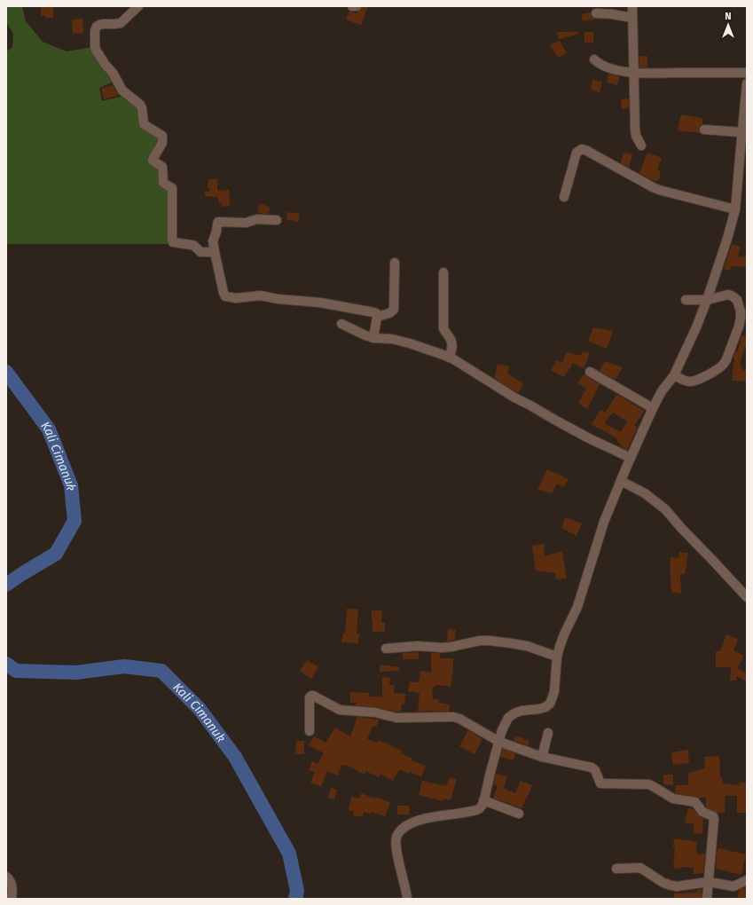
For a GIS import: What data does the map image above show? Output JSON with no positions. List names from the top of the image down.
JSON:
{
  "water": ["Kali Cimanuk"],
  "north": "top"
}
